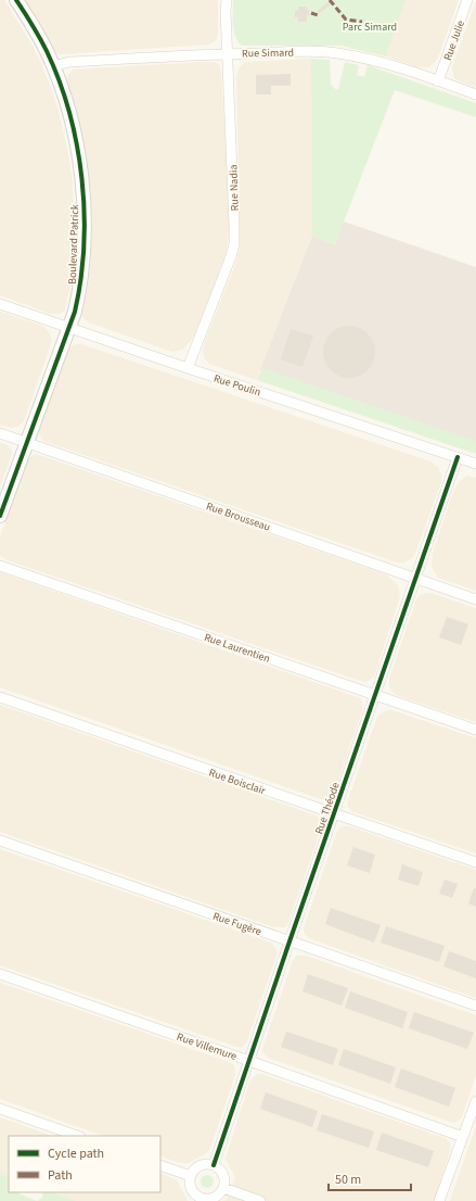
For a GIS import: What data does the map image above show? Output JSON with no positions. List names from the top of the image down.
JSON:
{
  "streets": {
    "street": [
      "Rue Julie",
      "Rue Simard",
      "Rue Nadia",
      "Boulevard Patrick",
      "Rue Poulin",
      "Rue Brousseau",
      "Rue Laurentien",
      "Rue Boisclair",
      "Rue Théode",
      "Rue Fugère",
      "Rue Villemure"
    ]
  },
  "crossings": [
    ["Rue Julie", "Rue Simard"],
    ["Rue Simard", "Rue Nadia"],
    ["Rue Simard", "Boulevard Patrick"],
    ["Rue Nadia", "Rue Poulin"],
    ["Boulevard Patrick", "Rue Poulin"],
    ["Boulevard Patrick", "Rue Brousseau"],
    ["Rue Poulin", "Rue Théode"],
    ["Rue Brousseau", "Rue Théode"],
    ["Rue Laurentien", "Rue Théode"],
    ["Rue Boisclair", "Rue Théode"],
    ["Rue Théode", "Rue Fugère"],
    ["Rue Théode", "Rue Villemure"]
  ],
  "parks": ["Parc Simard"],
  "legend": ["Cycle path", "Path"],
  "scale_bar": "50 m"
}
